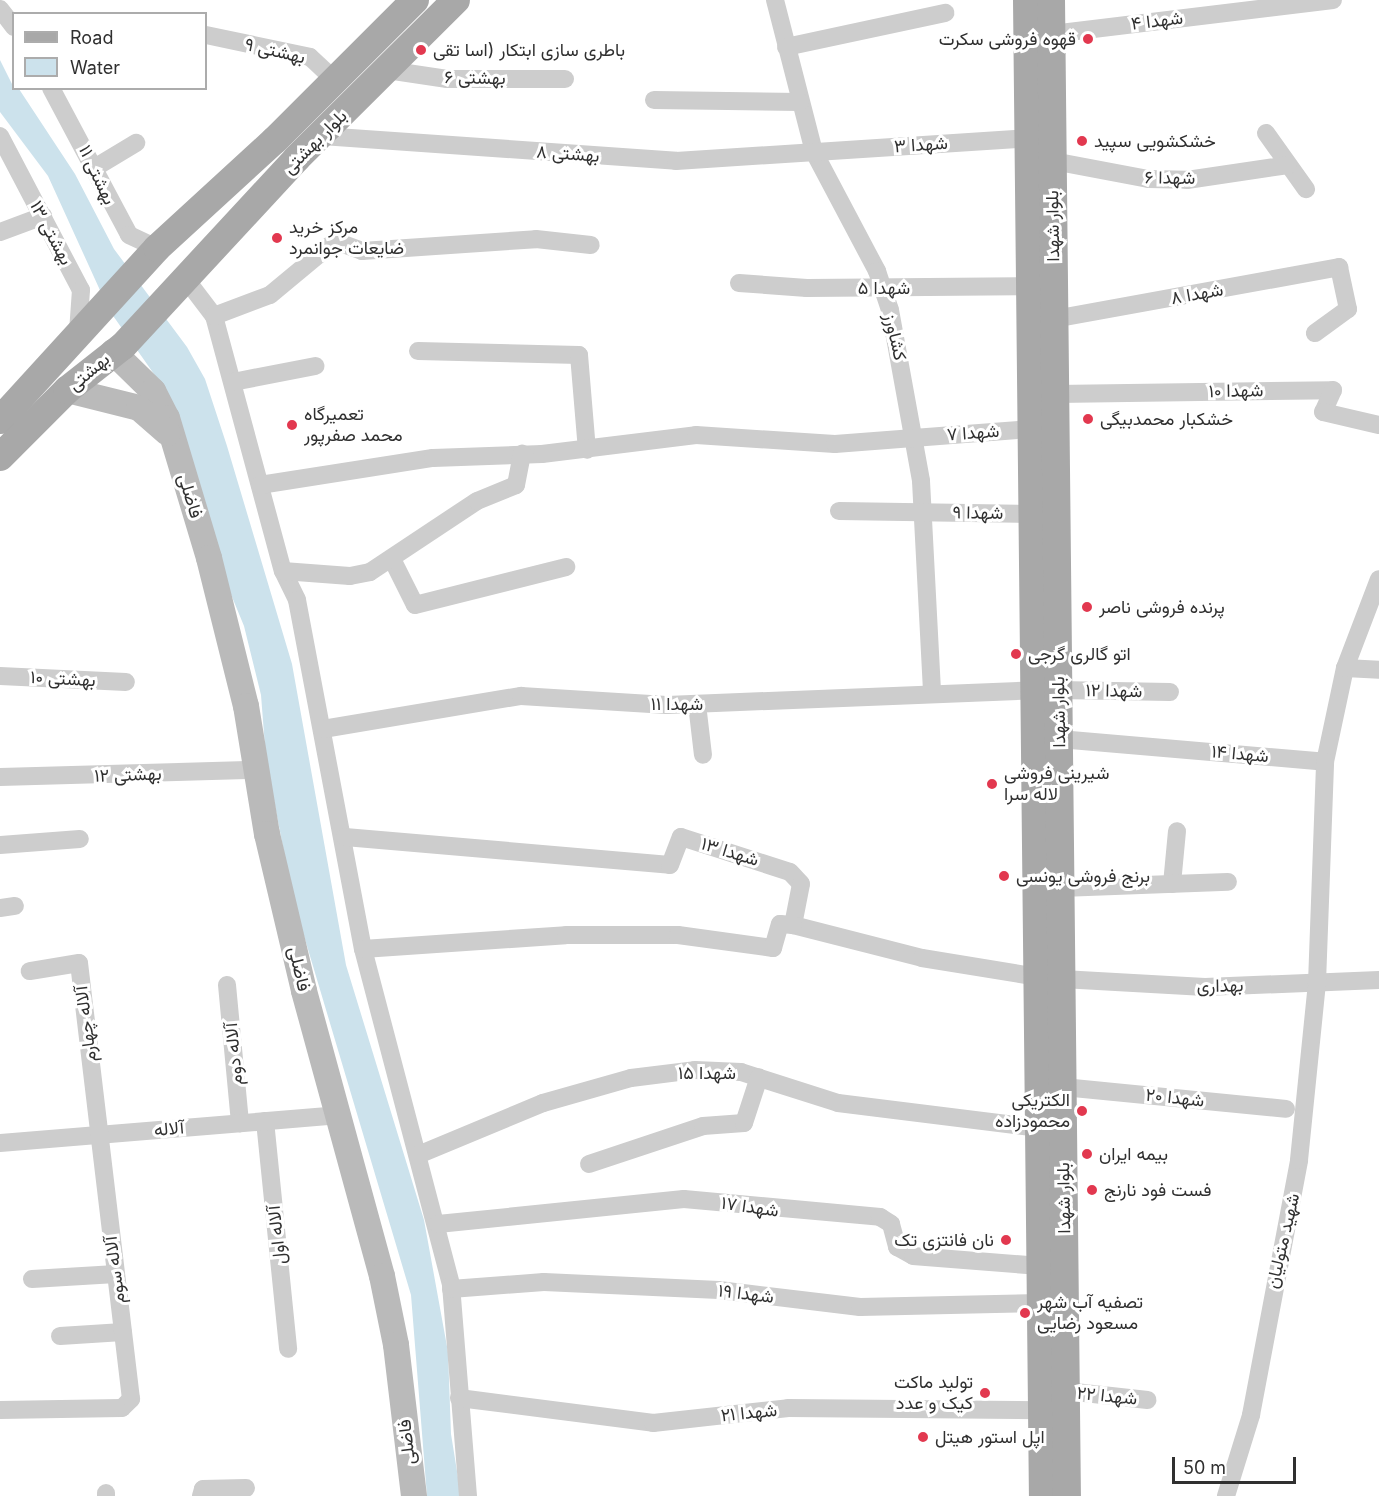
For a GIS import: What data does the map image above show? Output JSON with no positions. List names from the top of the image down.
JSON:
{
  "streets": {
    "main road": [
      "بلوار بهشتی",
      "بلوار شهدا",
      "بهشتی",
      "فاضلی"
    ],
    "street": [
      "شهدا ۴",
      "بهشتی ۹",
      "بهشتی ۶",
      "شهدا ۳",
      "بهشتی ۸",
      "بهشتی ۱۱",
      "شهدا ۶",
      "بهشتی ۱۳",
      "شهدا ۵",
      "شهدا ۸",
      "کشاورز",
      "شهدا ۱۰",
      "شهدا ۷",
      "شهدا ۹",
      "بهشتی ۱۰",
      "شهدا ۱۲",
      "شهدا ۱۱",
      "شهدا ۱۴",
      "بهشتی ۱۲",
      "شهدا ۱۳",
      "بهداری",
      "آلاله چهارم",
      "آلاله دوم",
      "شهدا ۱۵",
      "شهدا ۲۰",
      "آلاله",
      "شهدا ۱۷",
      "آلاله اول",
      "شهید متولیان",
      "آلاله سوم",
      "شهدا ۱۹",
      "شهدا ۲۲",
      "شهدا ۲۱"
    ]
  },
  "crossings": [
    ["شهدا ۴", "بلوار شهدا"],
    ["بهشتی ۹", "بلوار بهشتی"],
    ["بهشتی ۶", "بلوار بهشتی"],
    ["بلوار بهشتی", "بهشتی ۸"],
    ["بلوار بهشتی", "بهشتی ۱۱"],
    ["بلوار بهشتی", "بهشتی"],
    ["شهدا ۳", "بهشتی ۸"],
    ["شهدا ۳", "بلوار شهدا"],
    ["شهدا ۳", "کشاورز"],
    ["بهشتی ۸", "کشاورز"],
    ["شهدا ۶", "بلوار شهدا"],
    ["بلوار شهدا", "شهدا ۵"],
    ["بلوار شهدا", "شهدا ۸"],
    ["بلوار شهدا", "شهدا ۱۰"],
    ["بلوار شهدا", "شهدا ۷"],
    ["بلوار شهدا", "شهدا ۹"],
    ["بلوار شهدا", "شهدا ۱۲"],
    ["بلوار شهدا", "شهدا ۱۱"],
    ["بلوار شهدا", "شهدا ۱۴"],
    ["بلوار شهدا", "بهداری"],
    ["بلوار شهدا", "شهدا ۱۵"],
    ["بلوار شهدا", "شهدا ۲۰"],
    ["بلوار شهدا", "شهدا ۱۷"],
    ["بلوار شهدا", "شهدا ۱۹"],
    ["بلوار شهدا", "شهدا ۲۲"],
    ["بلوار شهدا", "شهدا ۲۱"],
    ["شهدا ۵", "کشاورز"],
    ["کشاورز", "شهدا ۷"],
    ["کشاورز", "شهدا ۹"],
    ["کشاورز", "شهدا ۱۱"],
    ["بهشتی", "فاضلی"],
    ["فاضلی", "بهشتی ۱۲"],
    ["فاضلی", "آلاله"],
    ["شهدا ۱۲", "شهدا ۱۱"],
    ["شهدا ۱۴", "شهید متولیان"],
    ["بهداری", "شهید متولیان"],
    ["آلاله چهارم", "آلاله"],
    ["آلاله چهارم", "آلاله سوم"],
    ["آلاله دوم", "آلاله"],
    ["آلاله", "آلاله اول"],
    ["آلاله", "آلاله سوم"]
  ],
  "places": [
    "قهوه فروشی سکرت",
    "باطری سازی ابتکار (اسا تقی",
    "خشکشویی سپید",
    "مرکز خرید ضایعات جوانمرد",
    "خشکبار محمدبیگی",
    "تعمیرگاه محمد صفرپور",
    "پرنده فروشی ناصر",
    "اتو گالری گرجی",
    "شیرینی فروشی لاله سرا",
    "برنج فروشی یونسی",
    "الکتریکی محمودزاده",
    "بیمه ایران",
    "فست فود نارنج",
    "نان فانتزی تک",
    "تصفیه آب شهر مسعود رضایی",
    "تولید ماکت کیک و عدد",
    "اپل استور هیتل"
  ],
  "legend": ["Road", "Water"],
  "scale_bar": "50 m"
}
